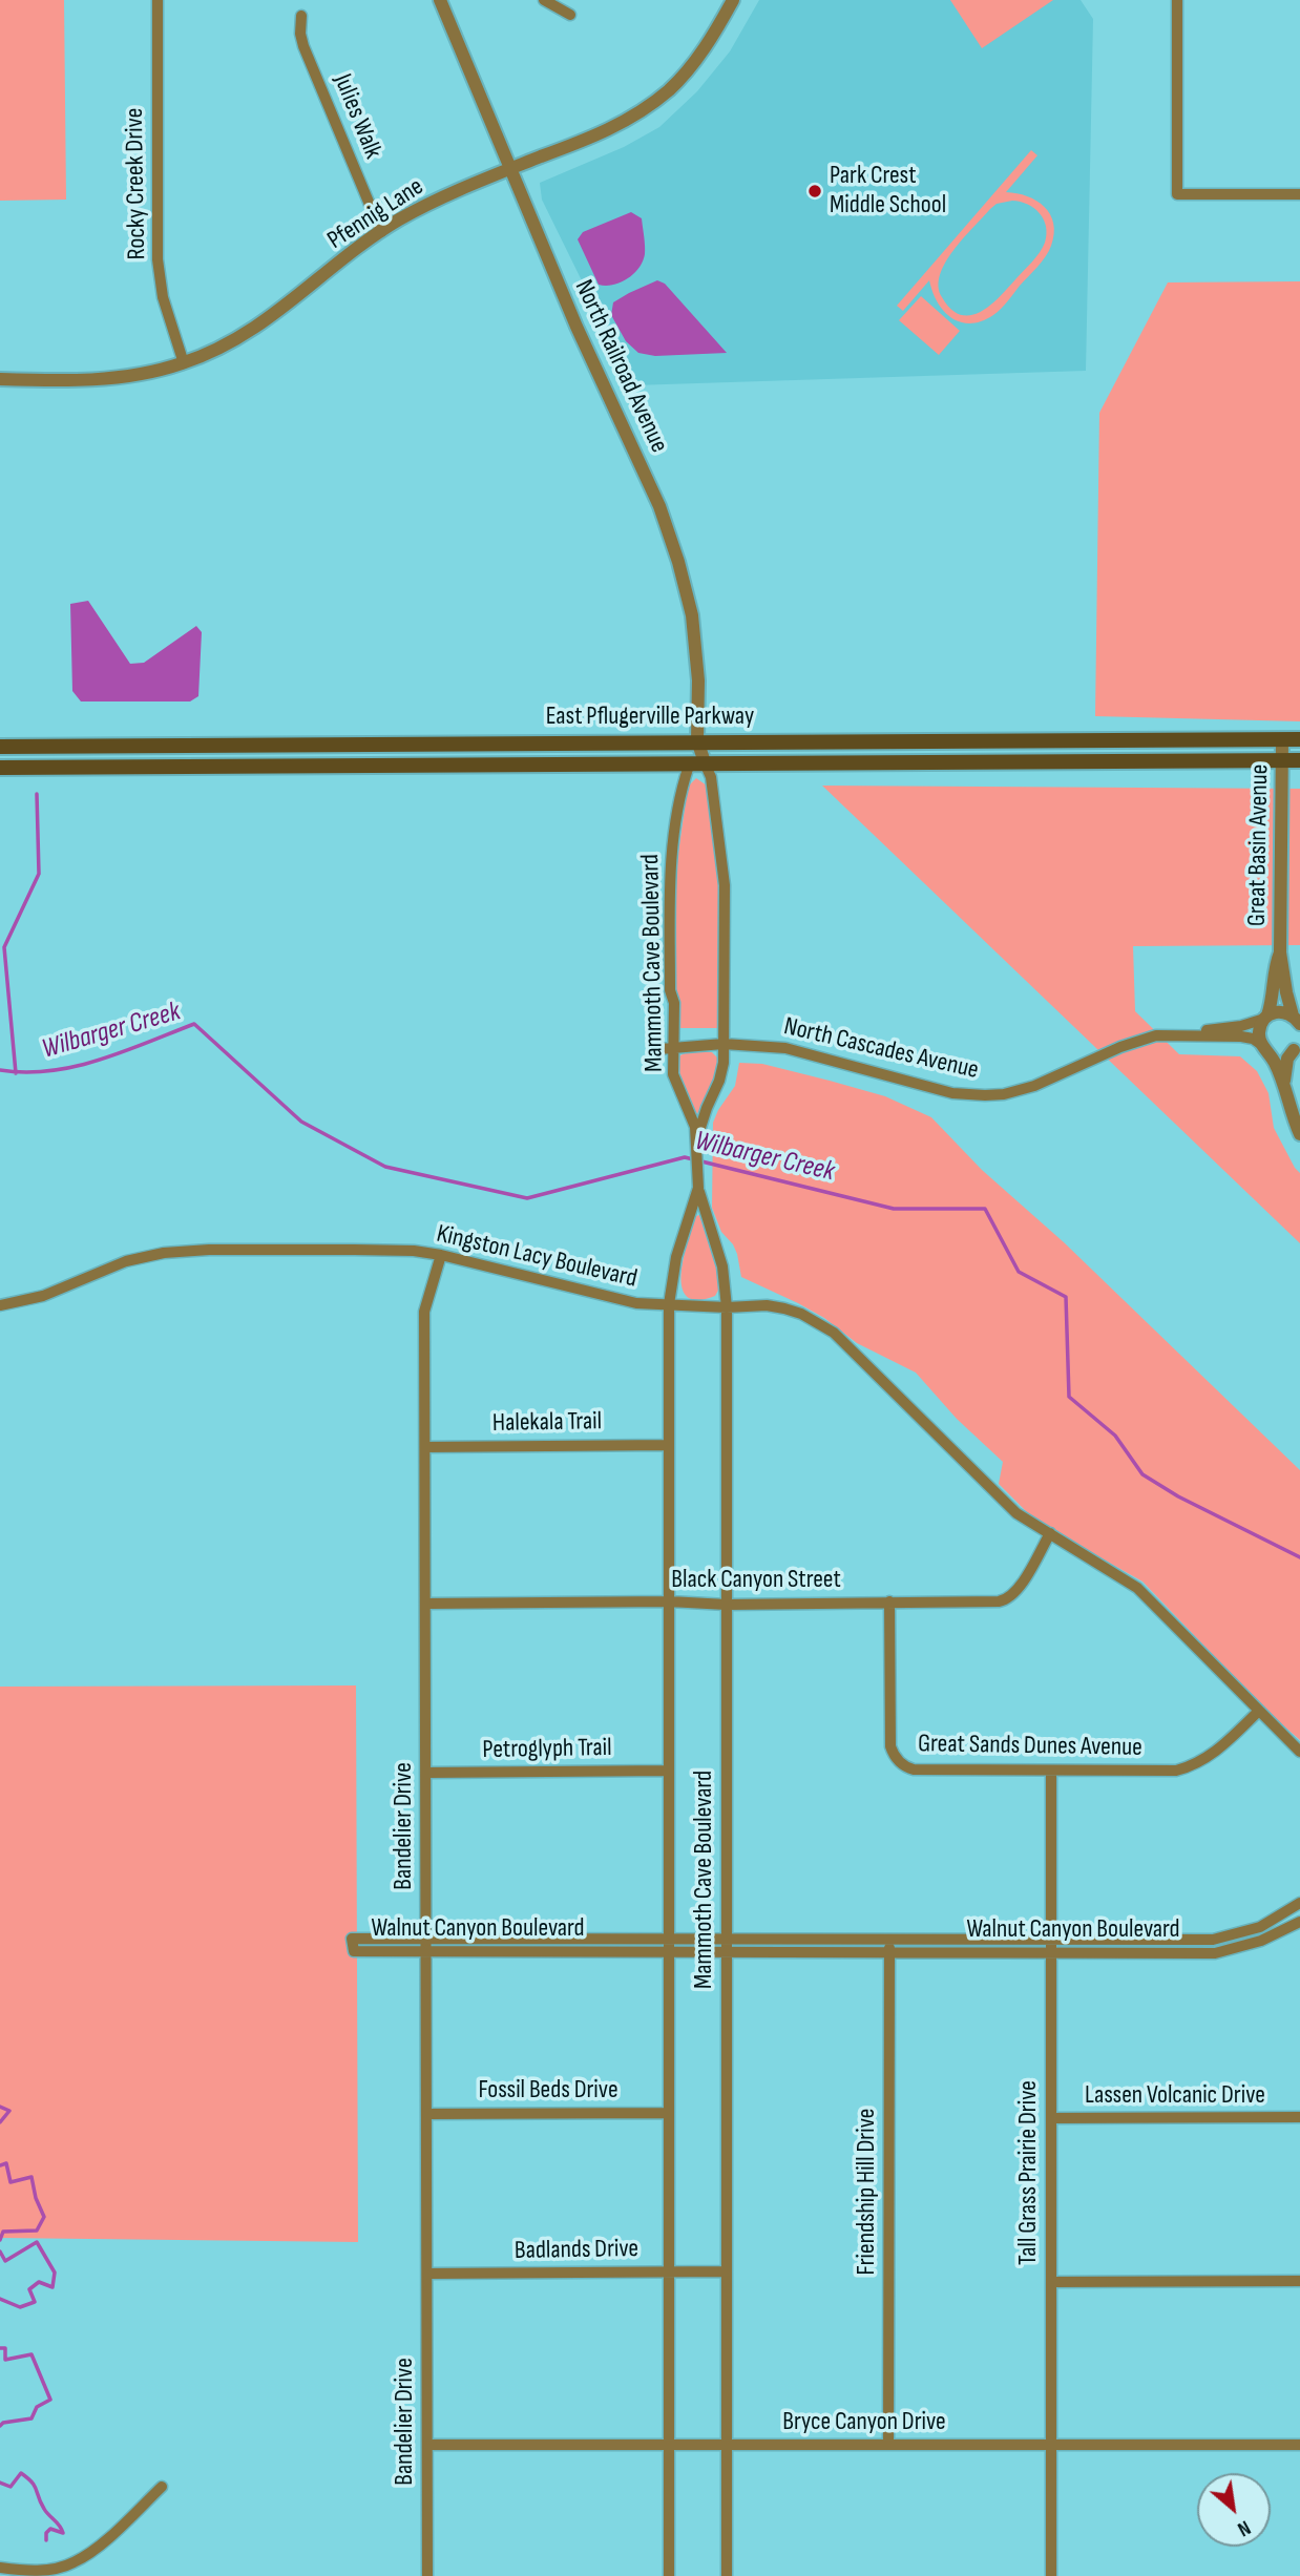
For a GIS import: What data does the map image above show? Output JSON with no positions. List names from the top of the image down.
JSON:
{
  "streets": {
    "main road": ["East Pflugerville Parkway"],
    "street": [
      "Julies Walk",
      "Rocky Creek Drive",
      "Pfennig Lane",
      "North Railroad Avenue",
      "Great Basin Avenue",
      "Mammoth Cave Boulevard",
      "North Cascades Avenue",
      "Kingston Lacy Boulevard",
      "Halekala Trail",
      "Black Canyon Street",
      "Great Sands Dunes Avenue",
      "Petroglyph Trail",
      "Bandelier Drive",
      "Walnut Canyon Boulevard",
      "Fossil Beds Drive",
      "Lassen Volcanic Drive",
      "Tall Grass Prairie Drive",
      "Friendship Hill Drive",
      "Badlands Drive",
      "Bryce Canyon Drive"
    ]
  },
  "crossings": [
    ["Julies Walk", "Pfennig Lane"],
    ["Rocky Creek Drive", "Pfennig Lane"],
    ["Pfennig Lane", "North Railroad Avenue"],
    ["North Railroad Avenue", "East Pflugerville Parkway"],
    ["North Railroad Avenue", "Mammoth Cave Boulevard"],
    ["East Pflugerville Parkway", "Great Basin Avenue"],
    ["East Pflugerville Parkway", "Mammoth Cave Boulevard"],
    ["Mammoth Cave Boulevard", "North Cascades Avenue"],
    ["Mammoth Cave Boulevard", "Kingston Lacy Boulevard"],
    ["Mammoth Cave Boulevard", "Halekala Trail"],
    ["Mammoth Cave Boulevard", "Black Canyon Street"],
    ["Mammoth Cave Boulevard", "Petroglyph Trail"],
    ["Mammoth Cave Boulevard", "Walnut Canyon Boulevard"],
    ["Mammoth Cave Boulevard", "Fossil Beds Drive"],
    ["Mammoth Cave Boulevard", "Badlands Drive"],
    ["Mammoth Cave Boulevard", "Bryce Canyon Drive"],
    ["Kingston Lacy Boulevard", "Black Canyon Street"],
    ["Kingston Lacy Boulevard", "Great Sands Dunes Avenue"],
    ["Kingston Lacy Boulevard", "Bandelier Drive"],
    ["Halekala Trail", "Bandelier Drive"],
    ["Black Canyon Street", "Great Sands Dunes Avenue"],
    ["Black Canyon Street", "Bandelier Drive"],
    ["Great Sands Dunes Avenue", "Tall Grass Prairie Drive"],
    ["Petroglyph Trail", "Bandelier Drive"],
    ["Bandelier Drive", "Walnut Canyon Boulevard"],
    ["Bandelier Drive", "Fossil Beds Drive"],
    ["Bandelier Drive", "Badlands Drive"],
    ["Bandelier Drive", "Bryce Canyon Drive"],
    ["Walnut Canyon Boulevard", "Tall Grass Prairie Drive"],
    ["Walnut Canyon Boulevard", "Friendship Hill Drive"],
    ["Lassen Volcanic Drive", "Tall Grass Prairie Drive"],
    ["Tall Grass Prairie Drive", "Bryce Canyon Drive"],
    ["Friendship Hill Drive", "Bryce Canyon Drive"]
  ],
  "water": ["Wilbarger Creek"],
  "places": ["Park Crest Middle School"],
  "north": "bottom right"
}
